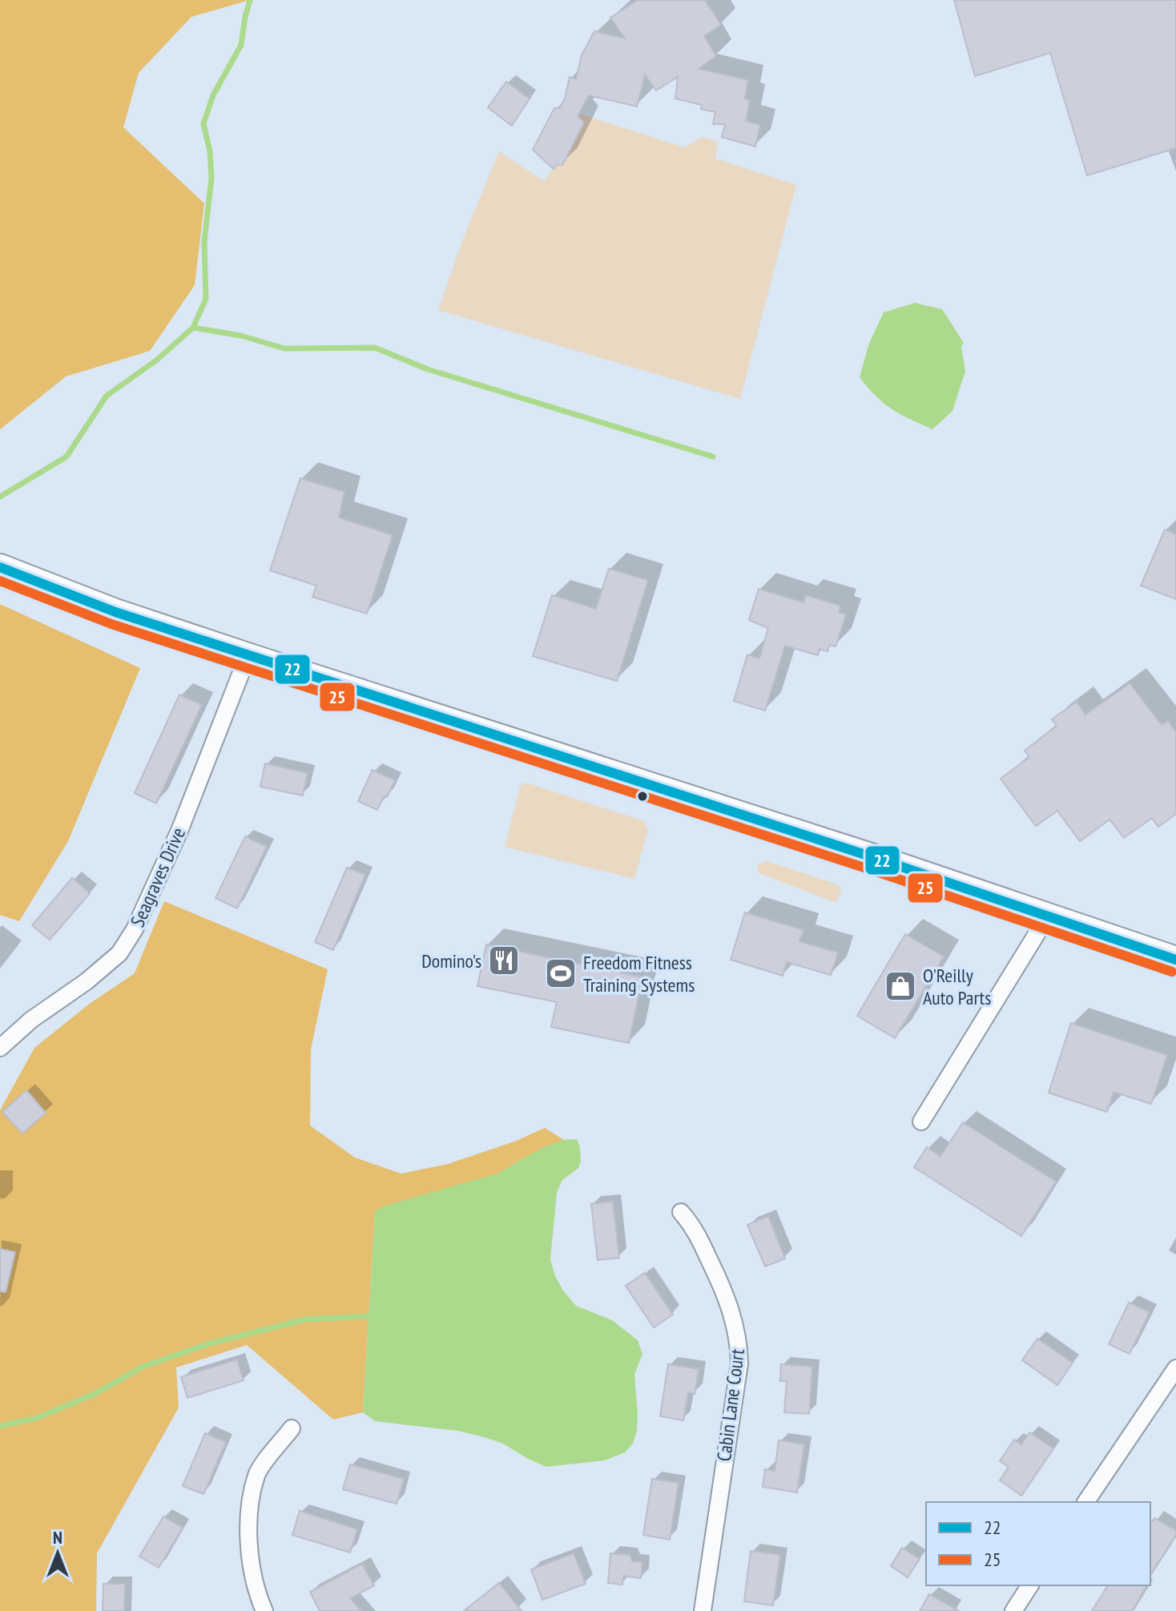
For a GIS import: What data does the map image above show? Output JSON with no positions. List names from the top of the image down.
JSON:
{
  "streets": {
    "street": ["Seagraves Drive", "Cabin Lane Court"]
  },
  "places": {
    "restaurant": ["Domino's"],
    "sports": ["Freedom Fitness Training Systems"],
    "shop": ["O'Reilly Auto Parts"]
  },
  "lines": ["transit line 22", "transit line 25"],
  "legend": ["22", "25"],
  "north": "top"
}
